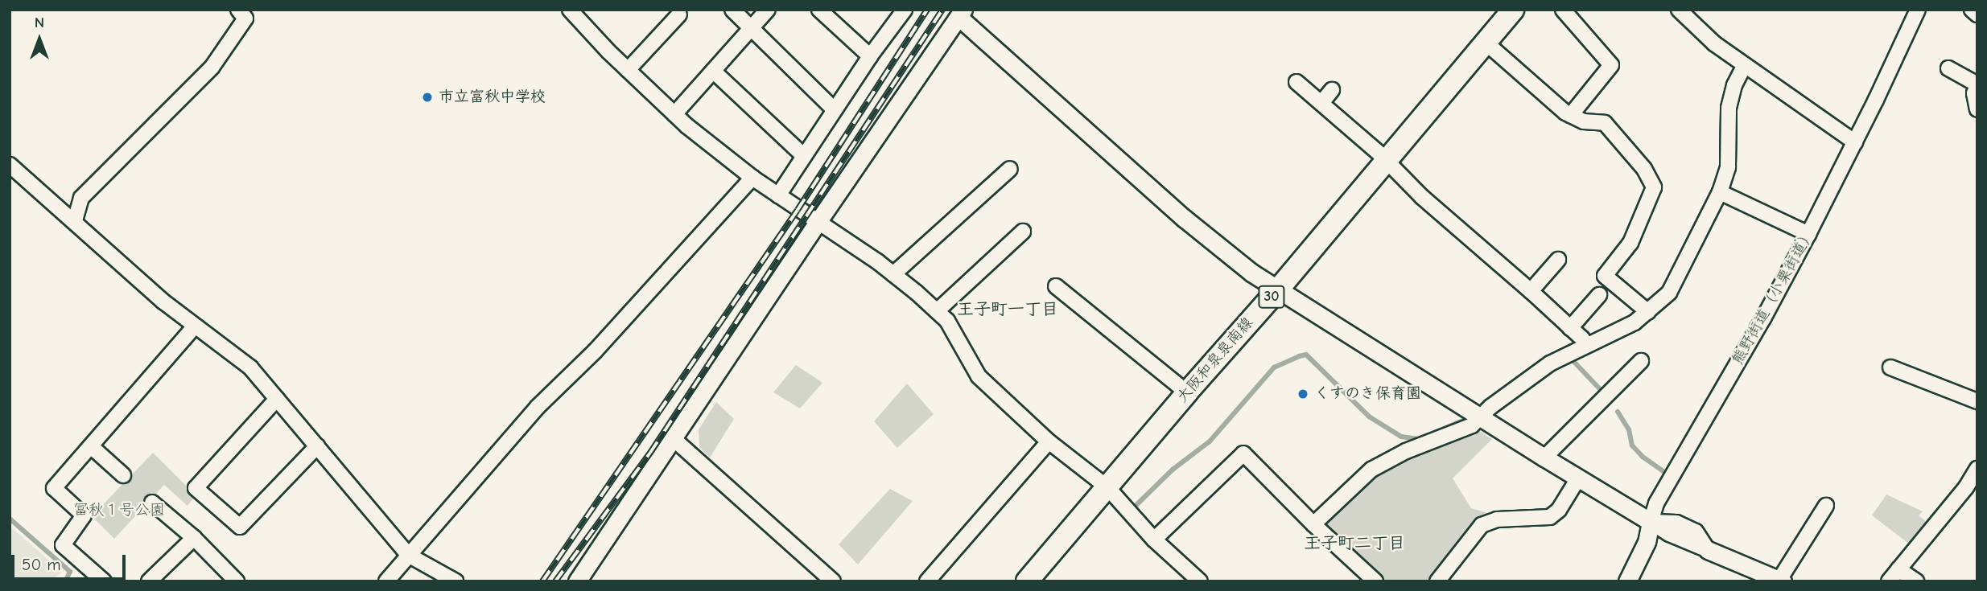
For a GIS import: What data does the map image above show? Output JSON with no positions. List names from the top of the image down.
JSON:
{
  "streets": {
    "main road": ["30", "大阪和泉泉南線"],
    "street": ["熊野街道（小栗街道）"]
  },
  "districts": ["王子町一丁目", "王子町二丁目"],
  "parks": ["冨秋１号公園"],
  "places": ["市立富秋中学校", "くすのき保育園"],
  "scale_bar": "50 m",
  "north": "top"
}
